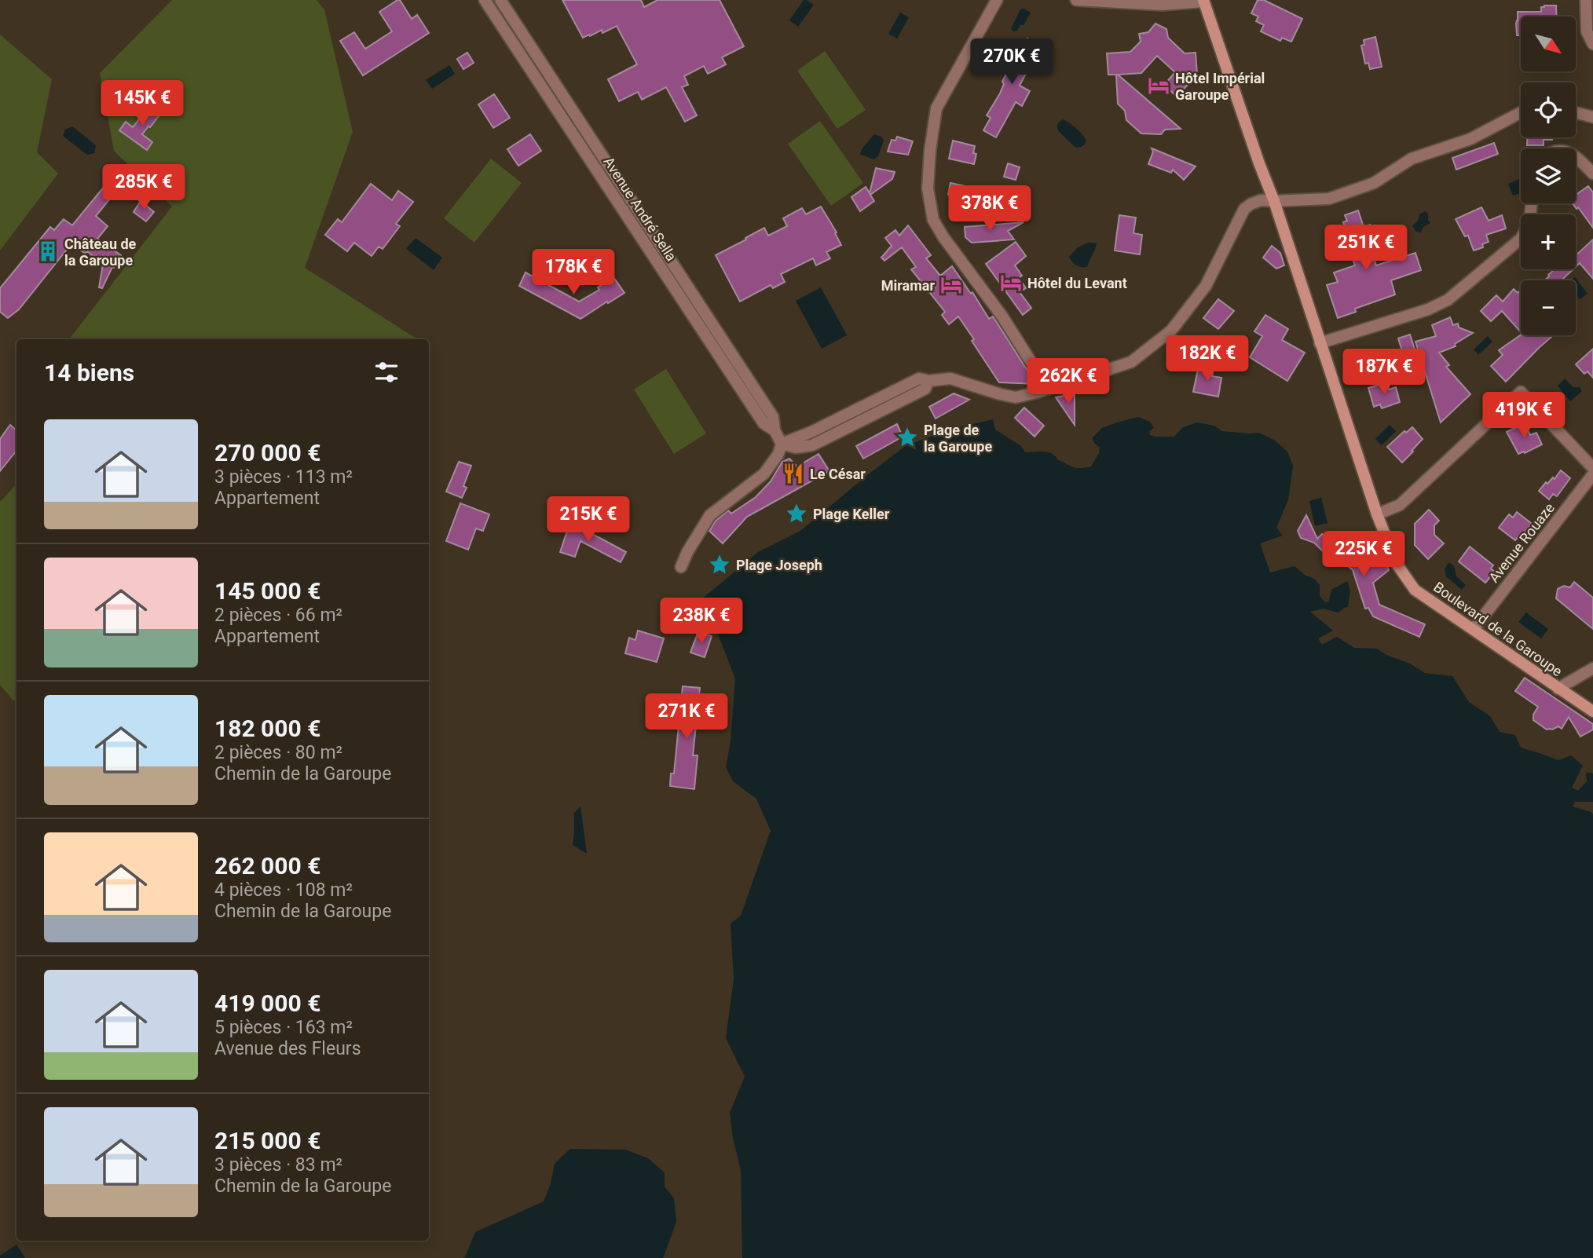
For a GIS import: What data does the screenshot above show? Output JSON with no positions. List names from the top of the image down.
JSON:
{
  "streets": {
    "street": ["Avenue André Sella", "Avenue Rouaze", "Boulevard de la Garoupe"]
  },
  "crossings": [
    ["Avenue Rouaze", "Boulevard de la Garoupe"]
  ],
  "places": {
    "hotel": ["Hôtel Impérial Garoupe", "Hôtel du Levant", "Miramar"],
    "building": ["Château de la Garoupe"],
    "place": ["Plage de la Garoupe", "Plage Keller", "Plage Joseph"],
    "restaurant": ["Le César"]
  },
  "north": "bottom right",
  "page": {
    "map_buttons": ["+", "−"],
    "price": [
      "270K €",
      "145K €",
      "285K €",
      "378K €",
      "251K €",
      "178K €",
      "182K €",
      "187K €",
      "262K €",
      "419K €",
      "215K €",
      "225K €",
      "238K €",
      "271K €"
    ],
    "heading": "14 biens",
    "list": [
      {
        "name": "270 000 €",
        "note": "3 pièces · 113 m² · Appartement"
      },
      {
        "name": "145 000 €",
        "note": "2 pièces · 66 m² · Appartement"
      },
      {
        "name": "182 000 €",
        "note": "2 pièces · 80 m² · Chemin de la Garoupe"
      },
      {
        "name": "262 000 €",
        "note": "4 pièces · 108 m² · Chemin de la Garoupe"
      },
      {
        "name": "419 000 €",
        "note": "5 pièces · 163 m² · Avenue des Fleurs"
      },
      {
        "name": "215 000 €",
        "note": "3 pièces · 83 m² · Chemin de la Garoupe"
      }
    ]
  }
}
